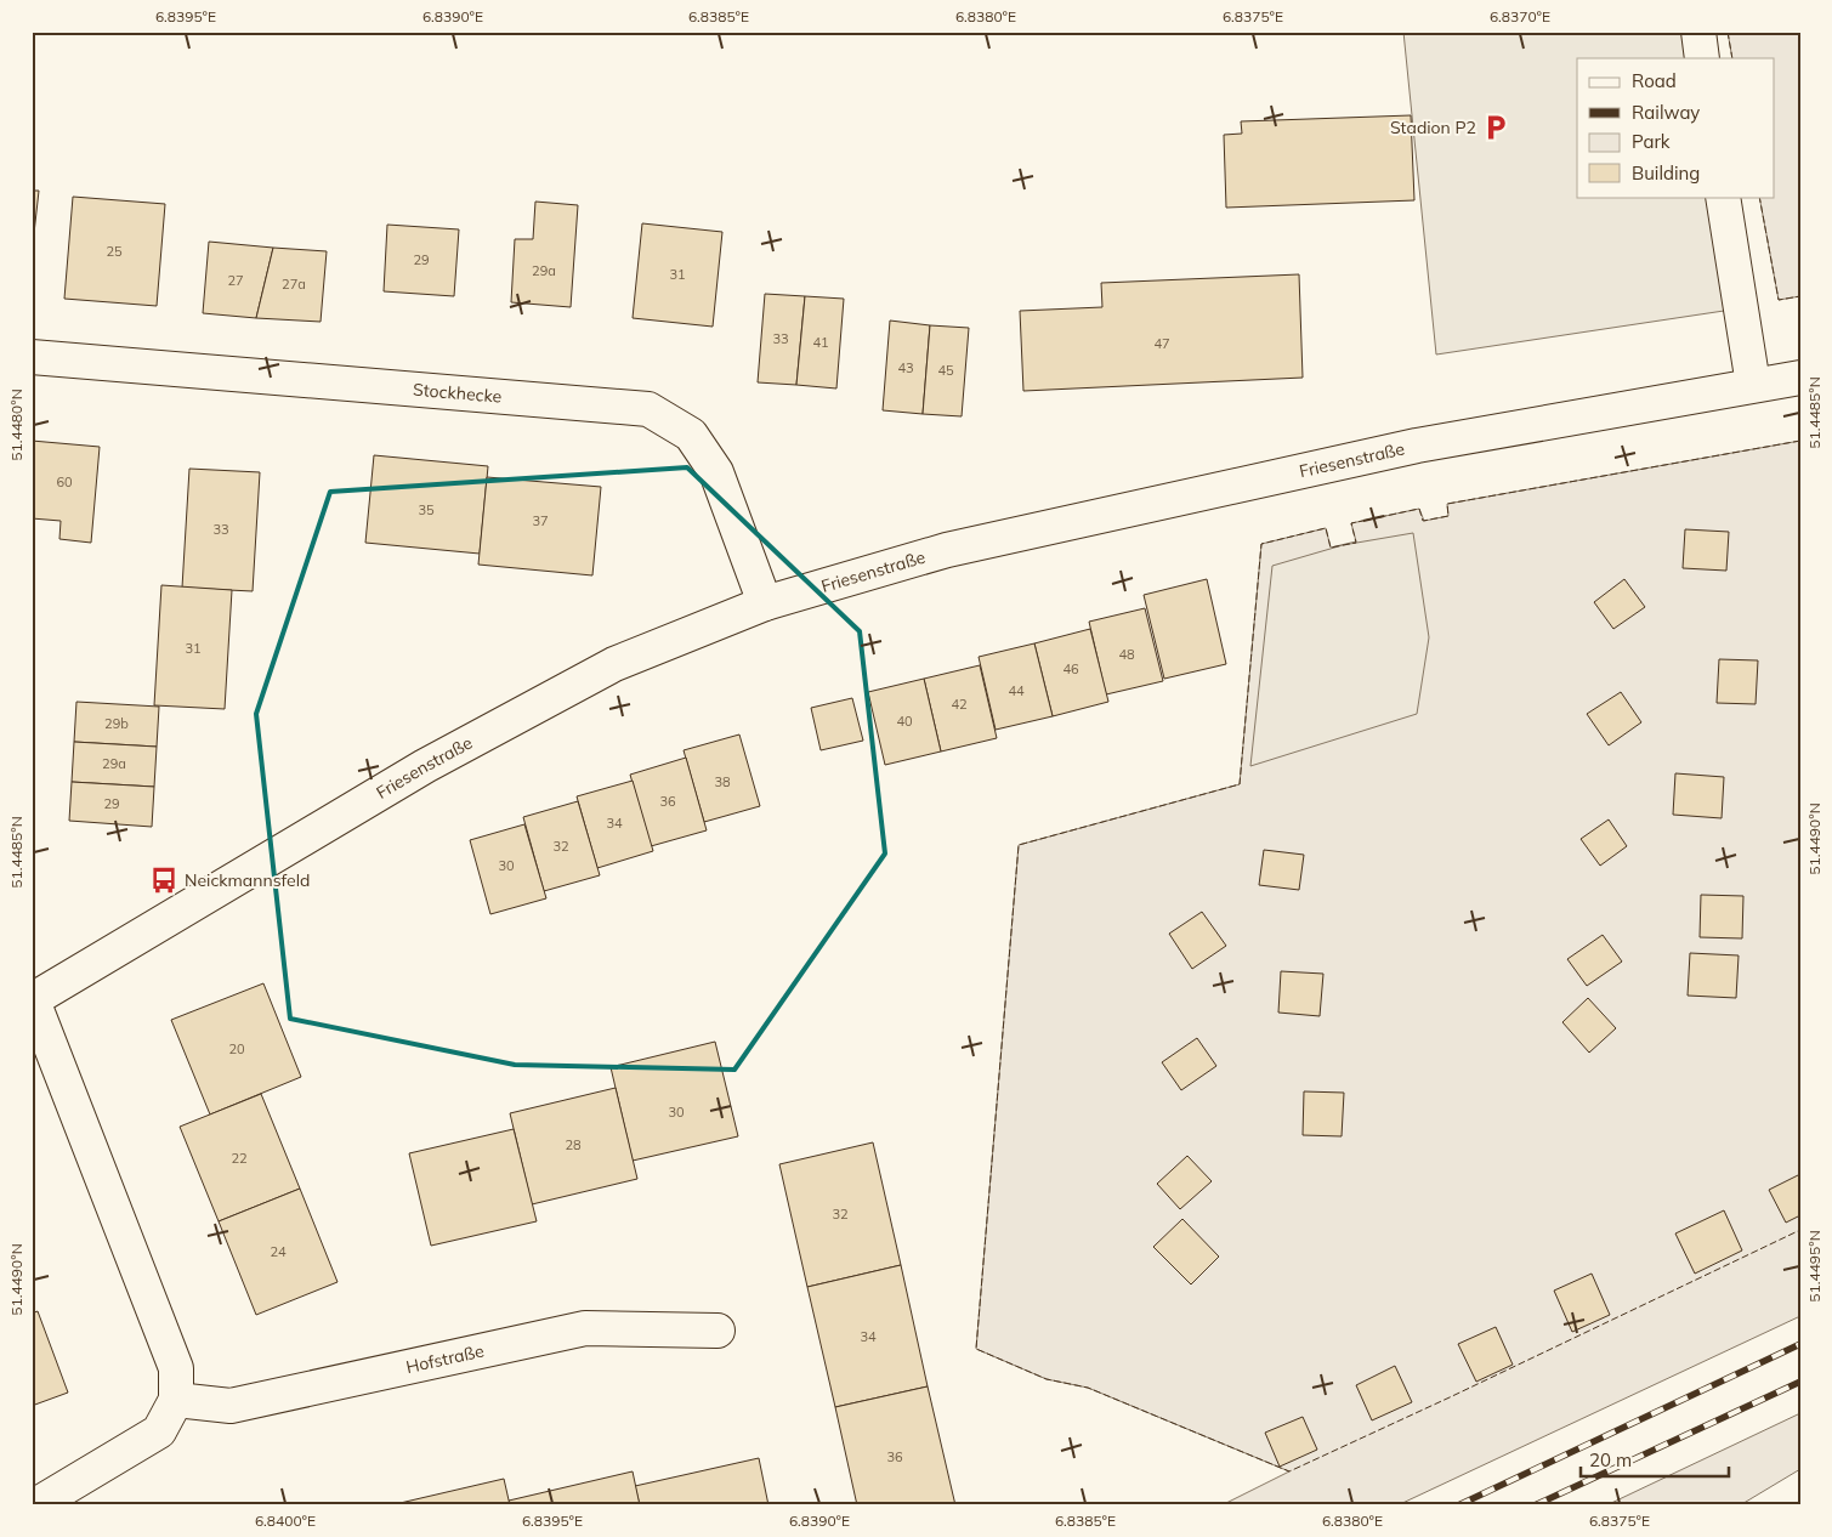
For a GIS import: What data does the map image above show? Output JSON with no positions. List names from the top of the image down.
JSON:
{
  "streets": {
    "street": ["Stockhecke", "Friesenstraße", "Hofstraße"]
  },
  "crossings": [
    ["Stockhecke", "Friesenstraße"]
  ],
  "places": {
    "parking": ["Stadion P2"],
    "bus stop": ["Neickmannsfeld"]
  },
  "house_numbers": [
    "25",
    "29",
    "29a",
    "31",
    "27",
    "27a",
    "33",
    "41",
    "47",
    "43",
    "45",
    "60",
    "35",
    "37",
    "33",
    "31",
    "48",
    "46",
    "44",
    "42",
    "40",
    "29b",
    "29a",
    "38",
    "36",
    "29",
    "34",
    "32",
    "30",
    "20",
    "30",
    "28",
    "22",
    "32",
    "24",
    "34",
    "36"
  ],
  "legend": [
    "Road",
    "Railway",
    "Park",
    "Building"
  ],
  "scale_bar": "20 m",
  "coordinates": [
    "6.8395°E",
    "6.8390°E",
    "6.8385°E",
    "6.8380°E",
    "6.8375°E",
    "6.8370°E",
    "51.4485°N",
    "51.4480°N",
    "51.4490°N",
    "51.4495°N",
    "6.8400°E"
  ]
}
